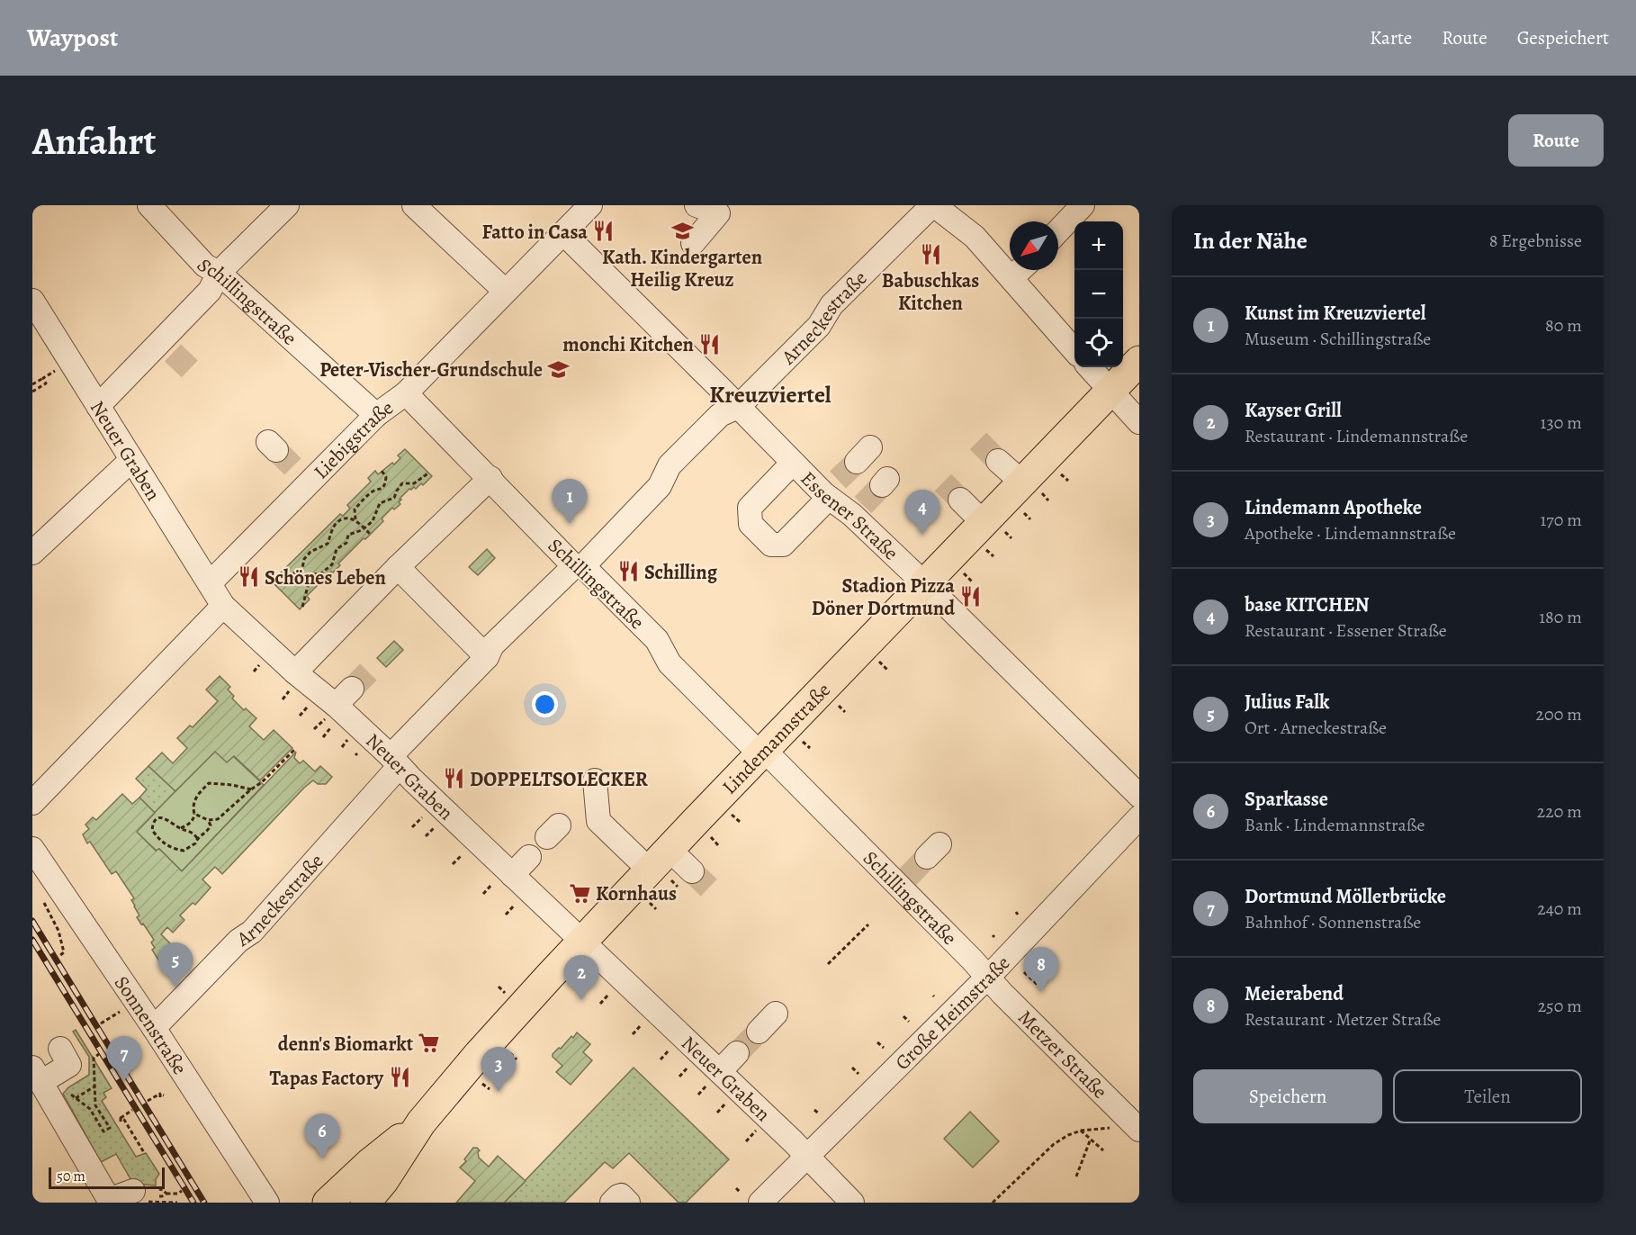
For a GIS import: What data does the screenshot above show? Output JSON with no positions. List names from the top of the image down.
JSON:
{
  "streets": {
    "main road": ["Lindemannstraße"],
    "street": [
      "Schillingstraße",
      "Arneckestraße",
      "Liebigstraße",
      "Neuer Graben",
      "Essener Straße",
      "Große Heimstraße",
      "Sonnenstraße",
      "Metzer Straße"
    ]
  },
  "crossings": [
    ["Schillingstraße", "Arneckestraße"],
    ["Schillingstraße", "Liebigstraße"],
    ["Schillingstraße", "Lindemannstraße"],
    ["Schillingstraße", "Große Heimstraße"],
    ["Schillingstraße", "Metzer Straße"],
    ["Arneckestraße", "Neuer Graben"],
    ["Arneckestraße", "Essener Straße"],
    ["Arneckestraße", "Sonnenstraße"],
    ["Liebigstraße", "Neuer Graben"],
    ["Liebigstraße", "Essener Straße"],
    ["Neuer Graben", "Lindemannstraße"],
    ["Neuer Graben", "Große Heimstraße"],
    ["Essener Straße", "Lindemannstraße"],
    ["Große Heimstraße", "Metzer Straße"]
  ],
  "districts": ["Kreuzviertel"],
  "places": {
    "school or university": ["Kath. Kindergarten Heilig Kreuz", "Peter-Vischer-Grundschule"],
    "restaurant": [
      "Fatto in Casa",
      "Babuschkas Kitchen",
      "monchi Kitchen",
      "Schilling",
      "Schönes Leben",
      "Stadion Pizza Döner Dortmund",
      "DOPPELTSOLECKER",
      "Tapas Factory"
    ],
    "supermarket": ["Kornhaus", "denn's Biomarkt"]
  },
  "scale_bar": "50 m",
  "north": "bottom left",
  "page": {
    "header": "Waypost",
    "nav": ["Karte", "Route", "Gespeichert"],
    "buttons": [
      "Route",
      ["Speichern", "Teilen"]
    ],
    "title": "Anfahrt",
    "heading": ["In der Nähe", "8 Ergebnisse"],
    "map_buttons": ["+", "−"],
    "list": [
      {
        "mark": "1",
        "name": "Kunst im Kreuzviertel",
        "note": "Museum · Schillingstraße",
        "value": "80 m"
      },
      {
        "mark": "2",
        "name": "Kayser Grill",
        "note": "Restaurant · Lindemannstraße",
        "value": "130 m"
      },
      {
        "mark": "3",
        "name": "Lindemann Apotheke",
        "note": "Apotheke · Lindemannstraße",
        "value": "170 m"
      },
      {
        "mark": "4",
        "name": "base KITCHEN",
        "note": "Restaurant · Essener Straße",
        "value": "180 m"
      },
      {
        "mark": "5",
        "name": "Julius Falk",
        "note": "Ort · Arneckestraße",
        "value": "200 m"
      },
      {
        "mark": "6",
        "name": "Sparkasse",
        "note": "Bank · Lindemannstraße",
        "value": "220 m"
      },
      {
        "mark": "7",
        "name": "Dortmund Möllerbrücke",
        "note": "Bahnhof · Sonnenstraße",
        "value": "240 m"
      },
      {
        "mark": "8",
        "name": "Meierabend",
        "note": "Restaurant · Metzer Straße",
        "value": "250 m"
      }
    ],
    "pins": [
      "1",
      "4",
      "5",
      "8",
      "2",
      "7",
      "3",
      "6"
    ],
    "scale": "50 m"
  }
}
